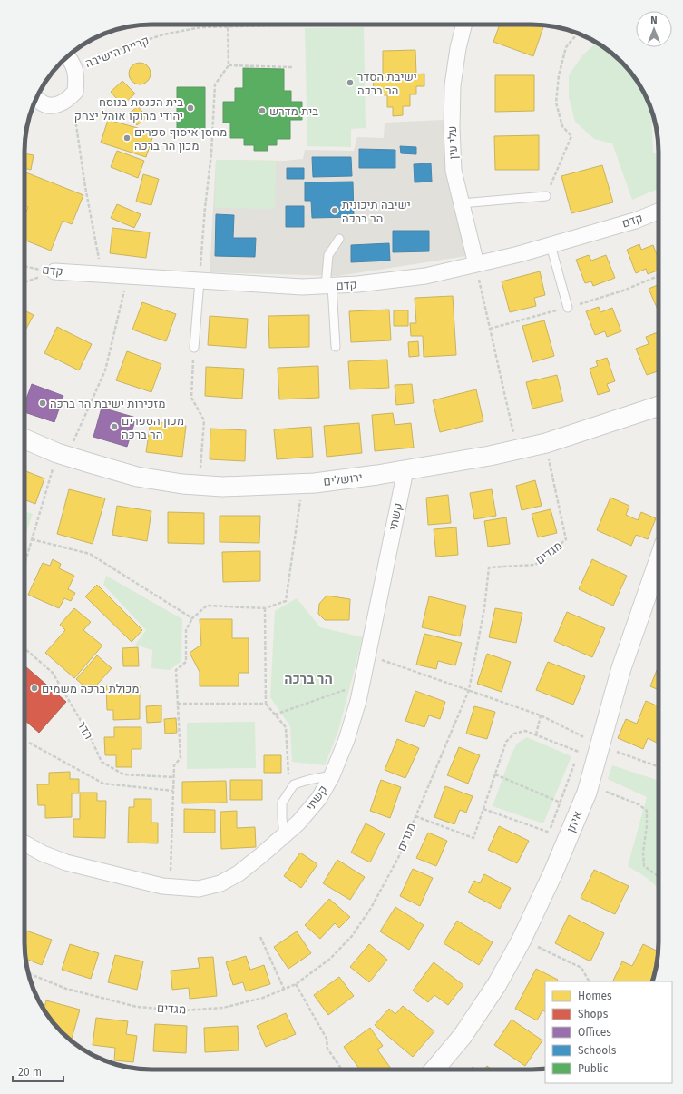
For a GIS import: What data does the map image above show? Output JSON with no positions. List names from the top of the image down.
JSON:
{
  "streets": {
    "street": [
      "עלי עין",
      "קדם",
      "ירושלים",
      "קשתי",
      "איתן"
    ],
    "path": ["קריית הישיבה", "מגדים", "הדר"]
  },
  "crossings": [
    ["עלי עין", "קדם"],
    ["ירושלים", "קשתי"],
    ["ירושלים", "מגדים"]
  ],
  "districts": ["הר ברכה"],
  "places": [
    "ישיבת הסדר הר ברכה",
    "בית הכנסת בנוסח יהודי מרוקו אוהל יצחק",
    "בית מדרש",
    "מחסן איסוף ספרים מכון הר ברכה",
    "ישיבה תיכונית הר ברכה",
    "מזכירות ישיבת הר ברכה",
    "מכון הספרים הר ברכה",
    "מכולת ברכה משמים"
  ],
  "legend": [
    "Homes",
    "Shops",
    "Offices",
    "Schools",
    "Public"
  ],
  "scale_bar": "20 m",
  "north": "top"
}
